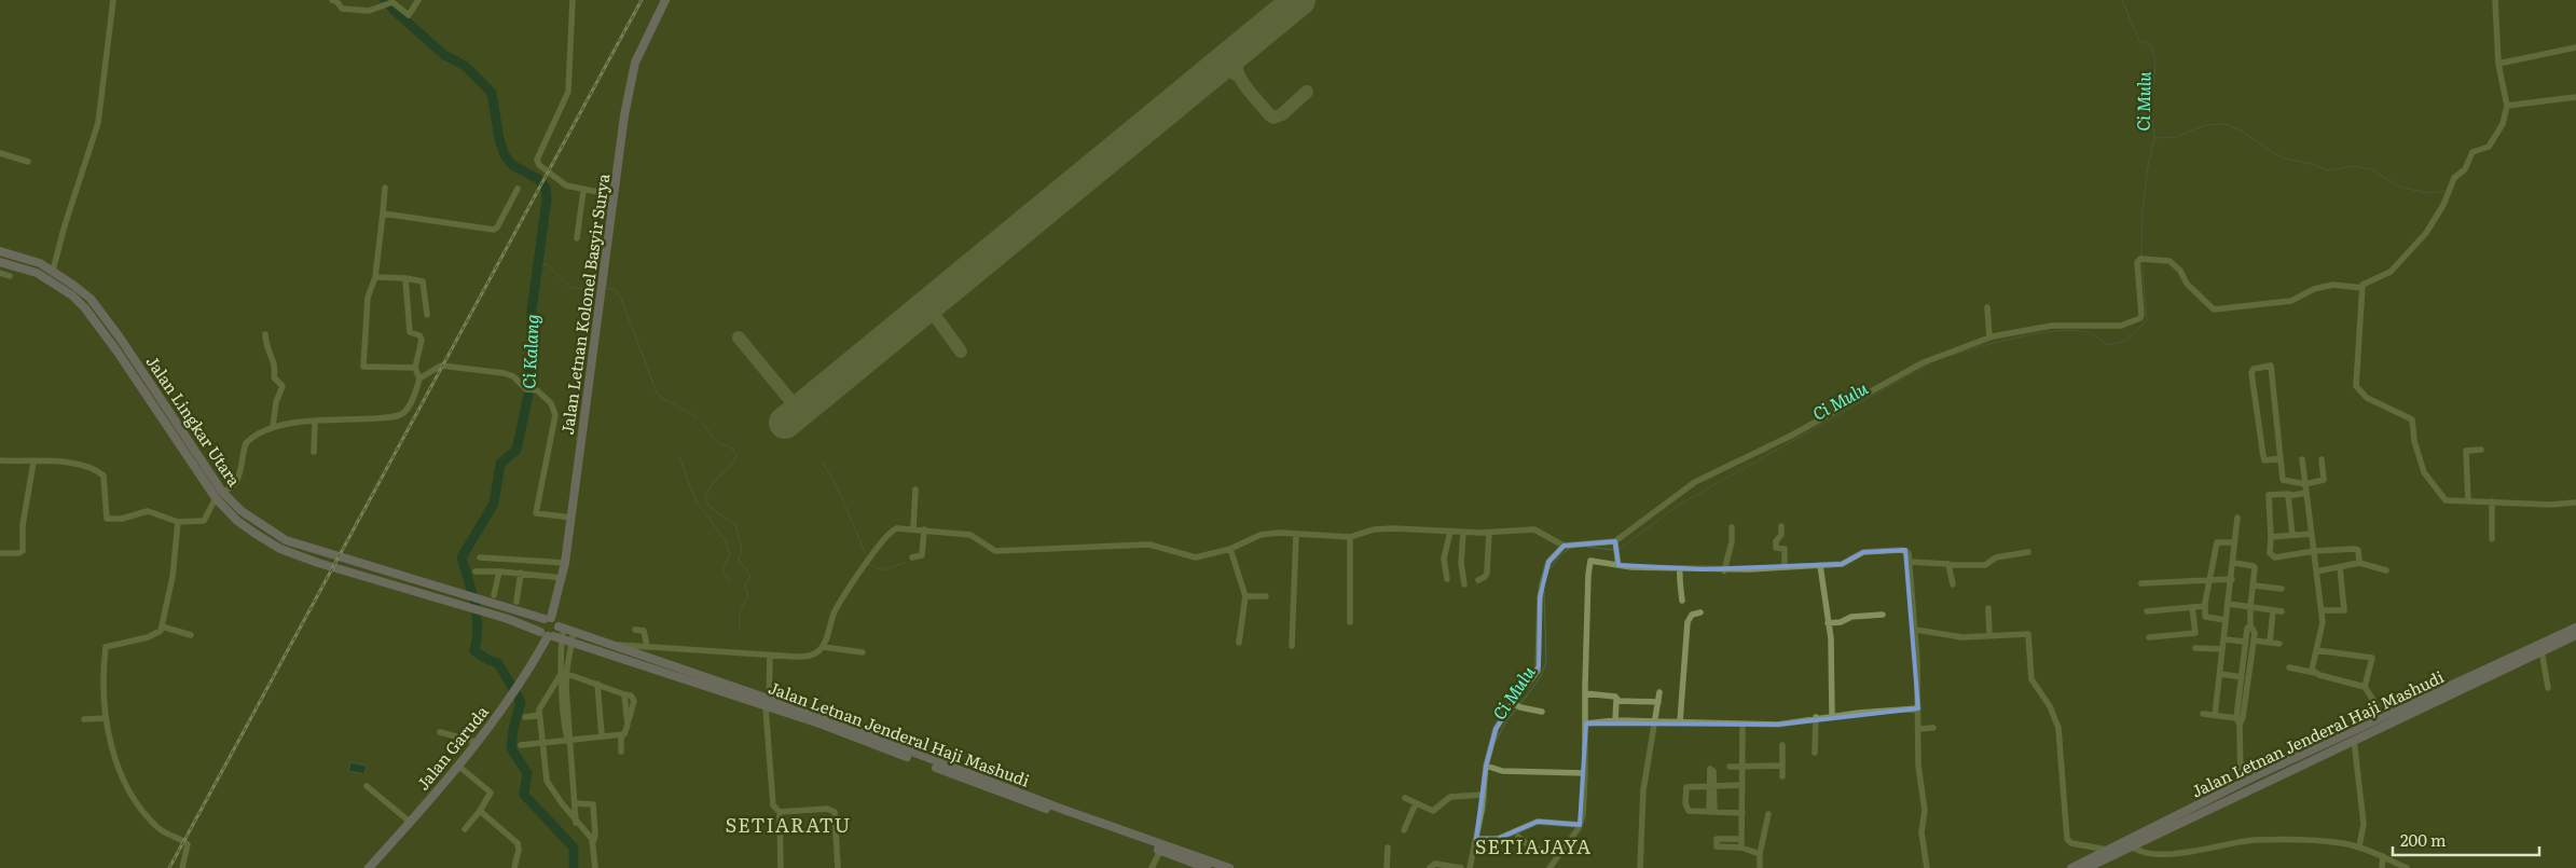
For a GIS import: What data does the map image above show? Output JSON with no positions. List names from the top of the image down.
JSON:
{
  "streets": {
    "main road": [
      "Jalan Letnan Kolonel Basyir Surya",
      "Jalan Lingkar Utara",
      "Jalan Letnan Jenderal Haji Mashudi",
      "Jalan Garuda"
    ]
  },
  "crossings": [
    ["Jalan Letnan Kolonel Basyir Surya", "Jalan Lingkar Utara"],
    ["Jalan Letnan Kolonel Basyir Surya", "Jalan Letnan Jenderal Haji Mashudi"],
    ["Jalan Letnan Kolonel Basyir Surya", "Jalan Garuda"],
    ["Jalan Lingkar Utara", "Jalan Letnan Jenderal Haji Mashudi"],
    ["Jalan Lingkar Utara", "Jalan Garuda"],
    ["Jalan Letnan Jenderal Haji Mashudi", "Jalan Garuda"]
  ],
  "districts": ["SETIARATU", "SETIAJAYA"],
  "water": ["Ci Mulu", "Ci Kalang"],
  "scale_bar": "200 m"
}
